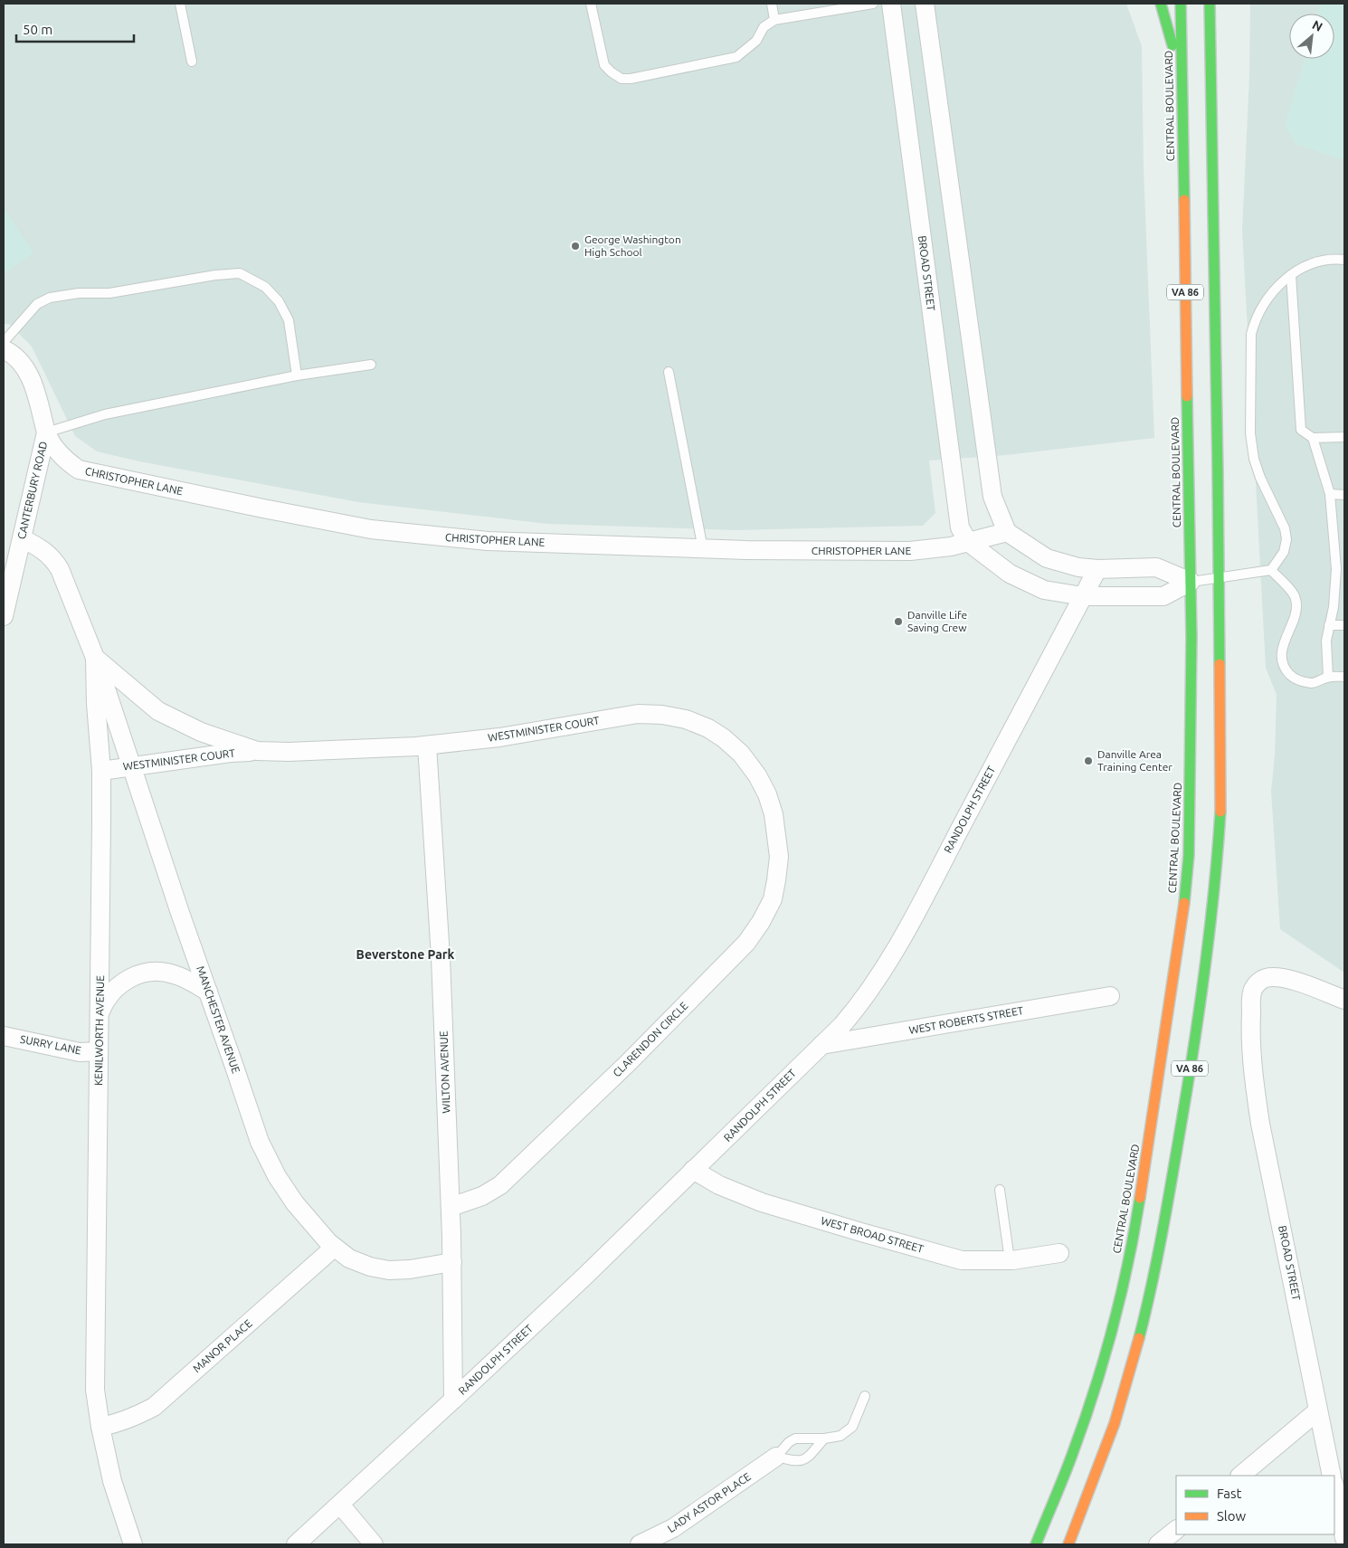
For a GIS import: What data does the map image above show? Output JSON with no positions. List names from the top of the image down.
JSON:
{
  "streets": {
    "main road": ["CENTRAL BOULEVARD", "VA 86"],
    "street": [
      "BROAD STREET",
      "CHRISTOPHER LANE",
      "CANTERBURY ROAD",
      "WESTMINISTER COURT",
      "RANDOLPH STREET",
      "MANCHESTER AVENUE",
      "WEST ROBERTS STREET",
      "KENILWORTH AVENUE",
      "CLARENDON CIRCLE",
      "SURRY LANE",
      "WILTON AVENUE",
      "WEST BROAD STREET",
      "MANOR PLACE",
      "LADY ASTOR PLACE"
    ]
  },
  "crossings": [
    ["BROAD STREET", "CHRISTOPHER LANE"],
    ["CHRISTOPHER LANE", "CANTERBURY ROAD"],
    ["CANTERBURY ROAD", "KENILWORTH AVENUE"],
    ["WESTMINISTER COURT", "MANCHESTER AVENUE"],
    ["WESTMINISTER COURT", "KENILWORTH AVENUE"],
    ["WESTMINISTER COURT", "CLARENDON CIRCLE"],
    ["WESTMINISTER COURT", "WILTON AVENUE"],
    ["RANDOLPH STREET", "WEST ROBERTS STREET"],
    ["RANDOLPH STREET", "WILTON AVENUE"],
    ["RANDOLPH STREET", "WEST BROAD STREET"],
    ["MANCHESTER AVENUE", "KENILWORTH AVENUE"],
    ["MANCHESTER AVENUE", "WILTON AVENUE"],
    ["MANCHESTER AVENUE", "MANOR PLACE"],
    ["KENILWORTH AVENUE", "SURRY LANE"],
    ["KENILWORTH AVENUE", "MANOR PLACE"],
    ["CLARENDON CIRCLE", "WILTON AVENUE"]
  ],
  "districts": ["Beverstone Park"],
  "places": ["George Washington High School", "Danville Life Saving Crew", "Danville Area Training Center"],
  "legend": ["Fast", "Slow"],
  "scale_bar": "50 m",
  "north": "top right"
}
